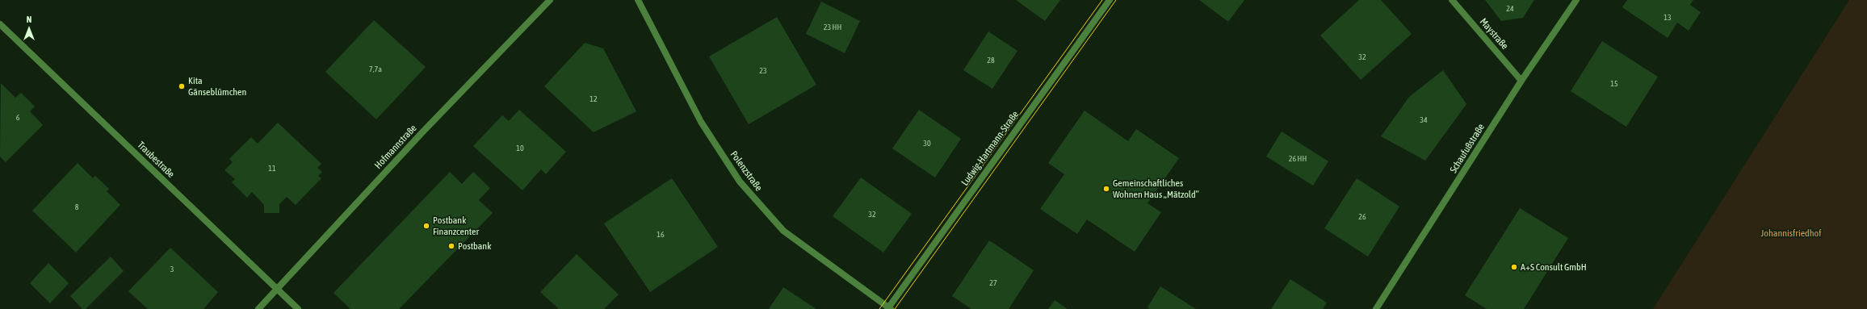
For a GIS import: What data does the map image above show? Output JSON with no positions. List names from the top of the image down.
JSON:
{
  "streets": {
    "street": [
      "Maystraße",
      "Hofmannstraße",
      "Ludwig-Hartmann-Straße",
      "Schaufußstraße",
      "Traubestraße",
      "Polenzstraße"
    ]
  },
  "crossings": [
    ["Maystraße", "Schaufußstraße"],
    ["Hofmannstraße", "Traubestraße"],
    ["Ludwig-Hartmann-Straße", "Polenzstraße"]
  ],
  "parks": ["Johannisfriedhof"],
  "places": [
    "Kita Gänseblümchen",
    "Gemeinschaftliches Wohnen Haus „Mätzold“",
    "Postbank Finanzcenter",
    "Postbank",
    "A+S Consult GmbH"
  ],
  "house_numbers": [
    "24",
    "13",
    "23 HH",
    "32",
    "28",
    "7,7a",
    "23",
    "15",
    "12",
    "6",
    "34",
    "30",
    "10",
    "26 HH",
    "11",
    "8",
    "32",
    "26",
    "16",
    "3",
    "27"
  ],
  "north": "top"
}
